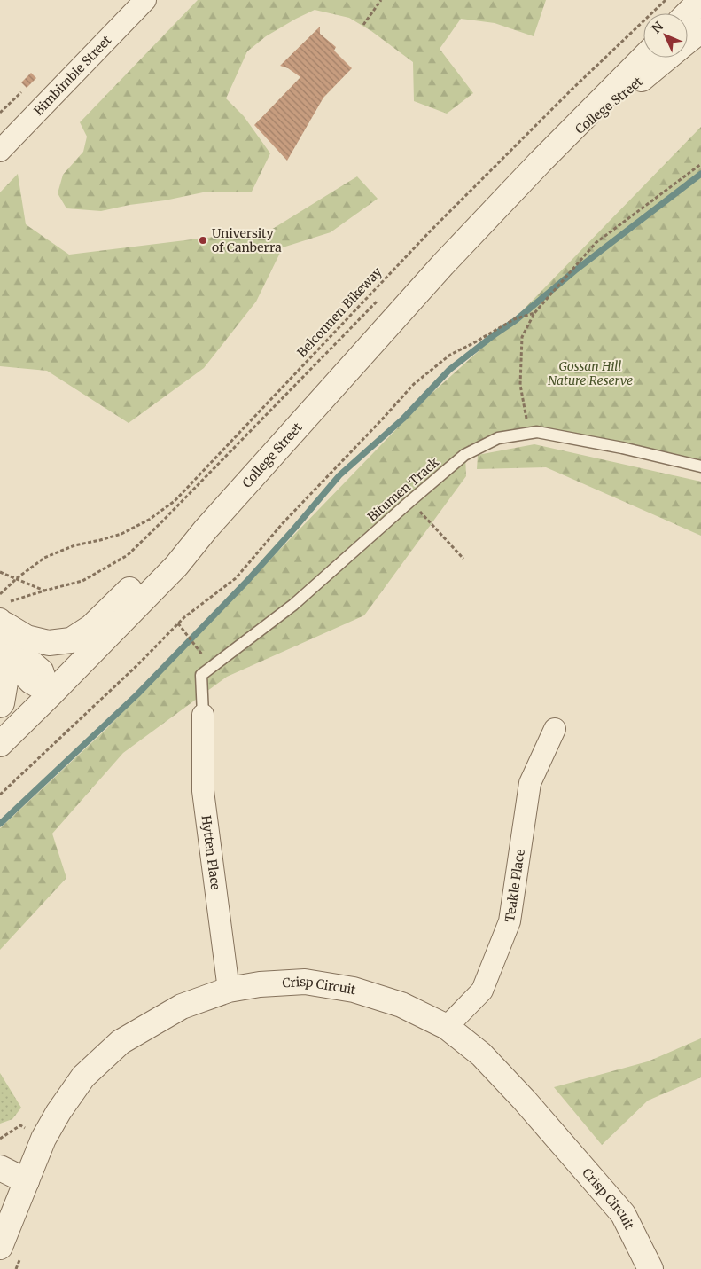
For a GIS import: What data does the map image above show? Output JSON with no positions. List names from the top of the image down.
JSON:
{
  "streets": {
    "street": [
      "Bimbimbie Street",
      "College Street",
      "Hytten Place",
      "Teakle Place",
      "Crisp Circuit"
    ],
    "lane": ["Bitumen Track"],
    "path": ["Belconnen Bikeway"]
  },
  "crossings": [
    ["Bitumen Track", "Hytten Place"],
    ["Hytten Place", "Crisp Circuit"],
    ["Teakle Place", "Crisp Circuit"]
  ],
  "parks": ["Gossan Hill Nature Reserve"],
  "places": ["University of Canberra"],
  "north": "top left"
}
